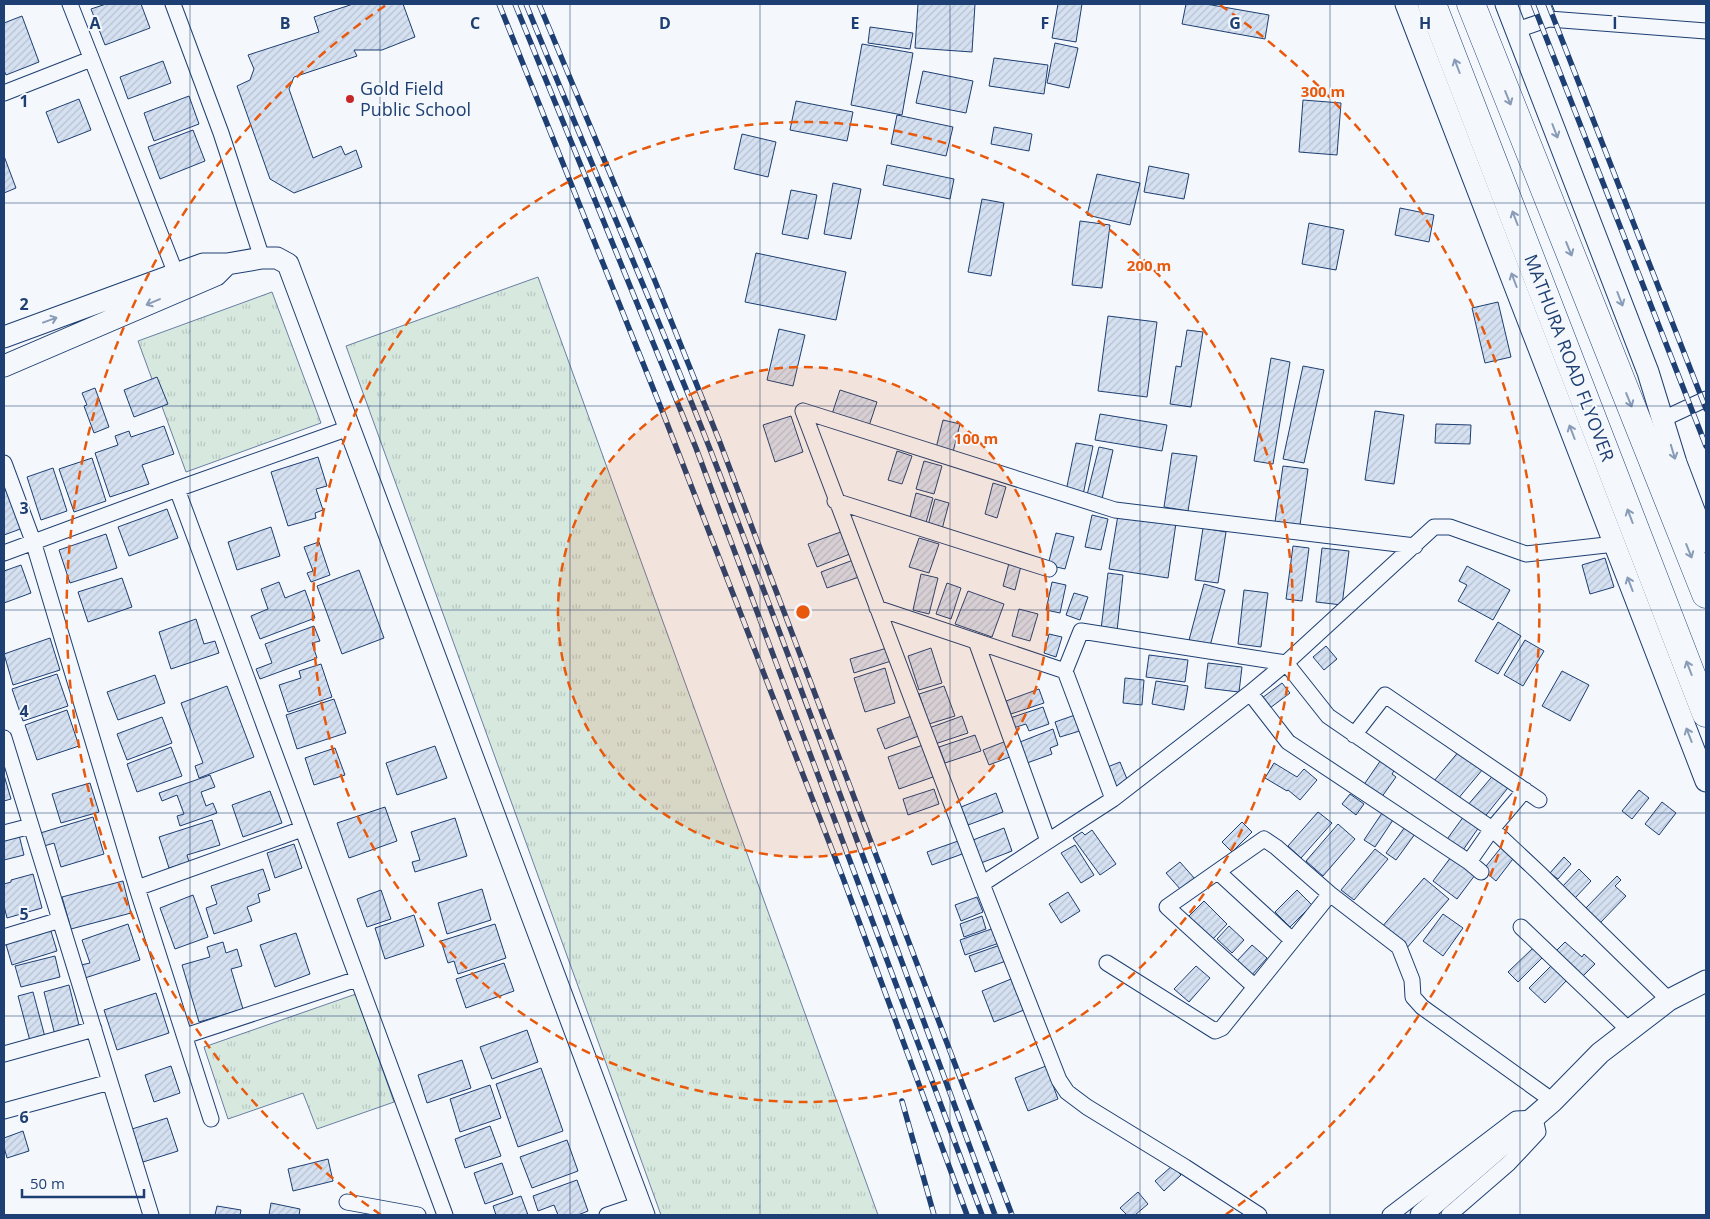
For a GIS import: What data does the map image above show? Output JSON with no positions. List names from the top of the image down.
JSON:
{
  "streets": {
    "highway": ["MATHURA ROAD FLYOVER"]
  },
  "places": ["Gold Field Public School"],
  "scale_bar": "50 m",
  "grid": {
    "columns": [
      "A",
      "B",
      "C",
      "D",
      "E",
      "F",
      "G",
      "H",
      "I"
    ],
    "rows": [
      "1",
      "2",
      "3",
      "4",
      "5",
      "6"
    ]
  },
  "rings": ["300 m", "200 m", "100 m"]
}
